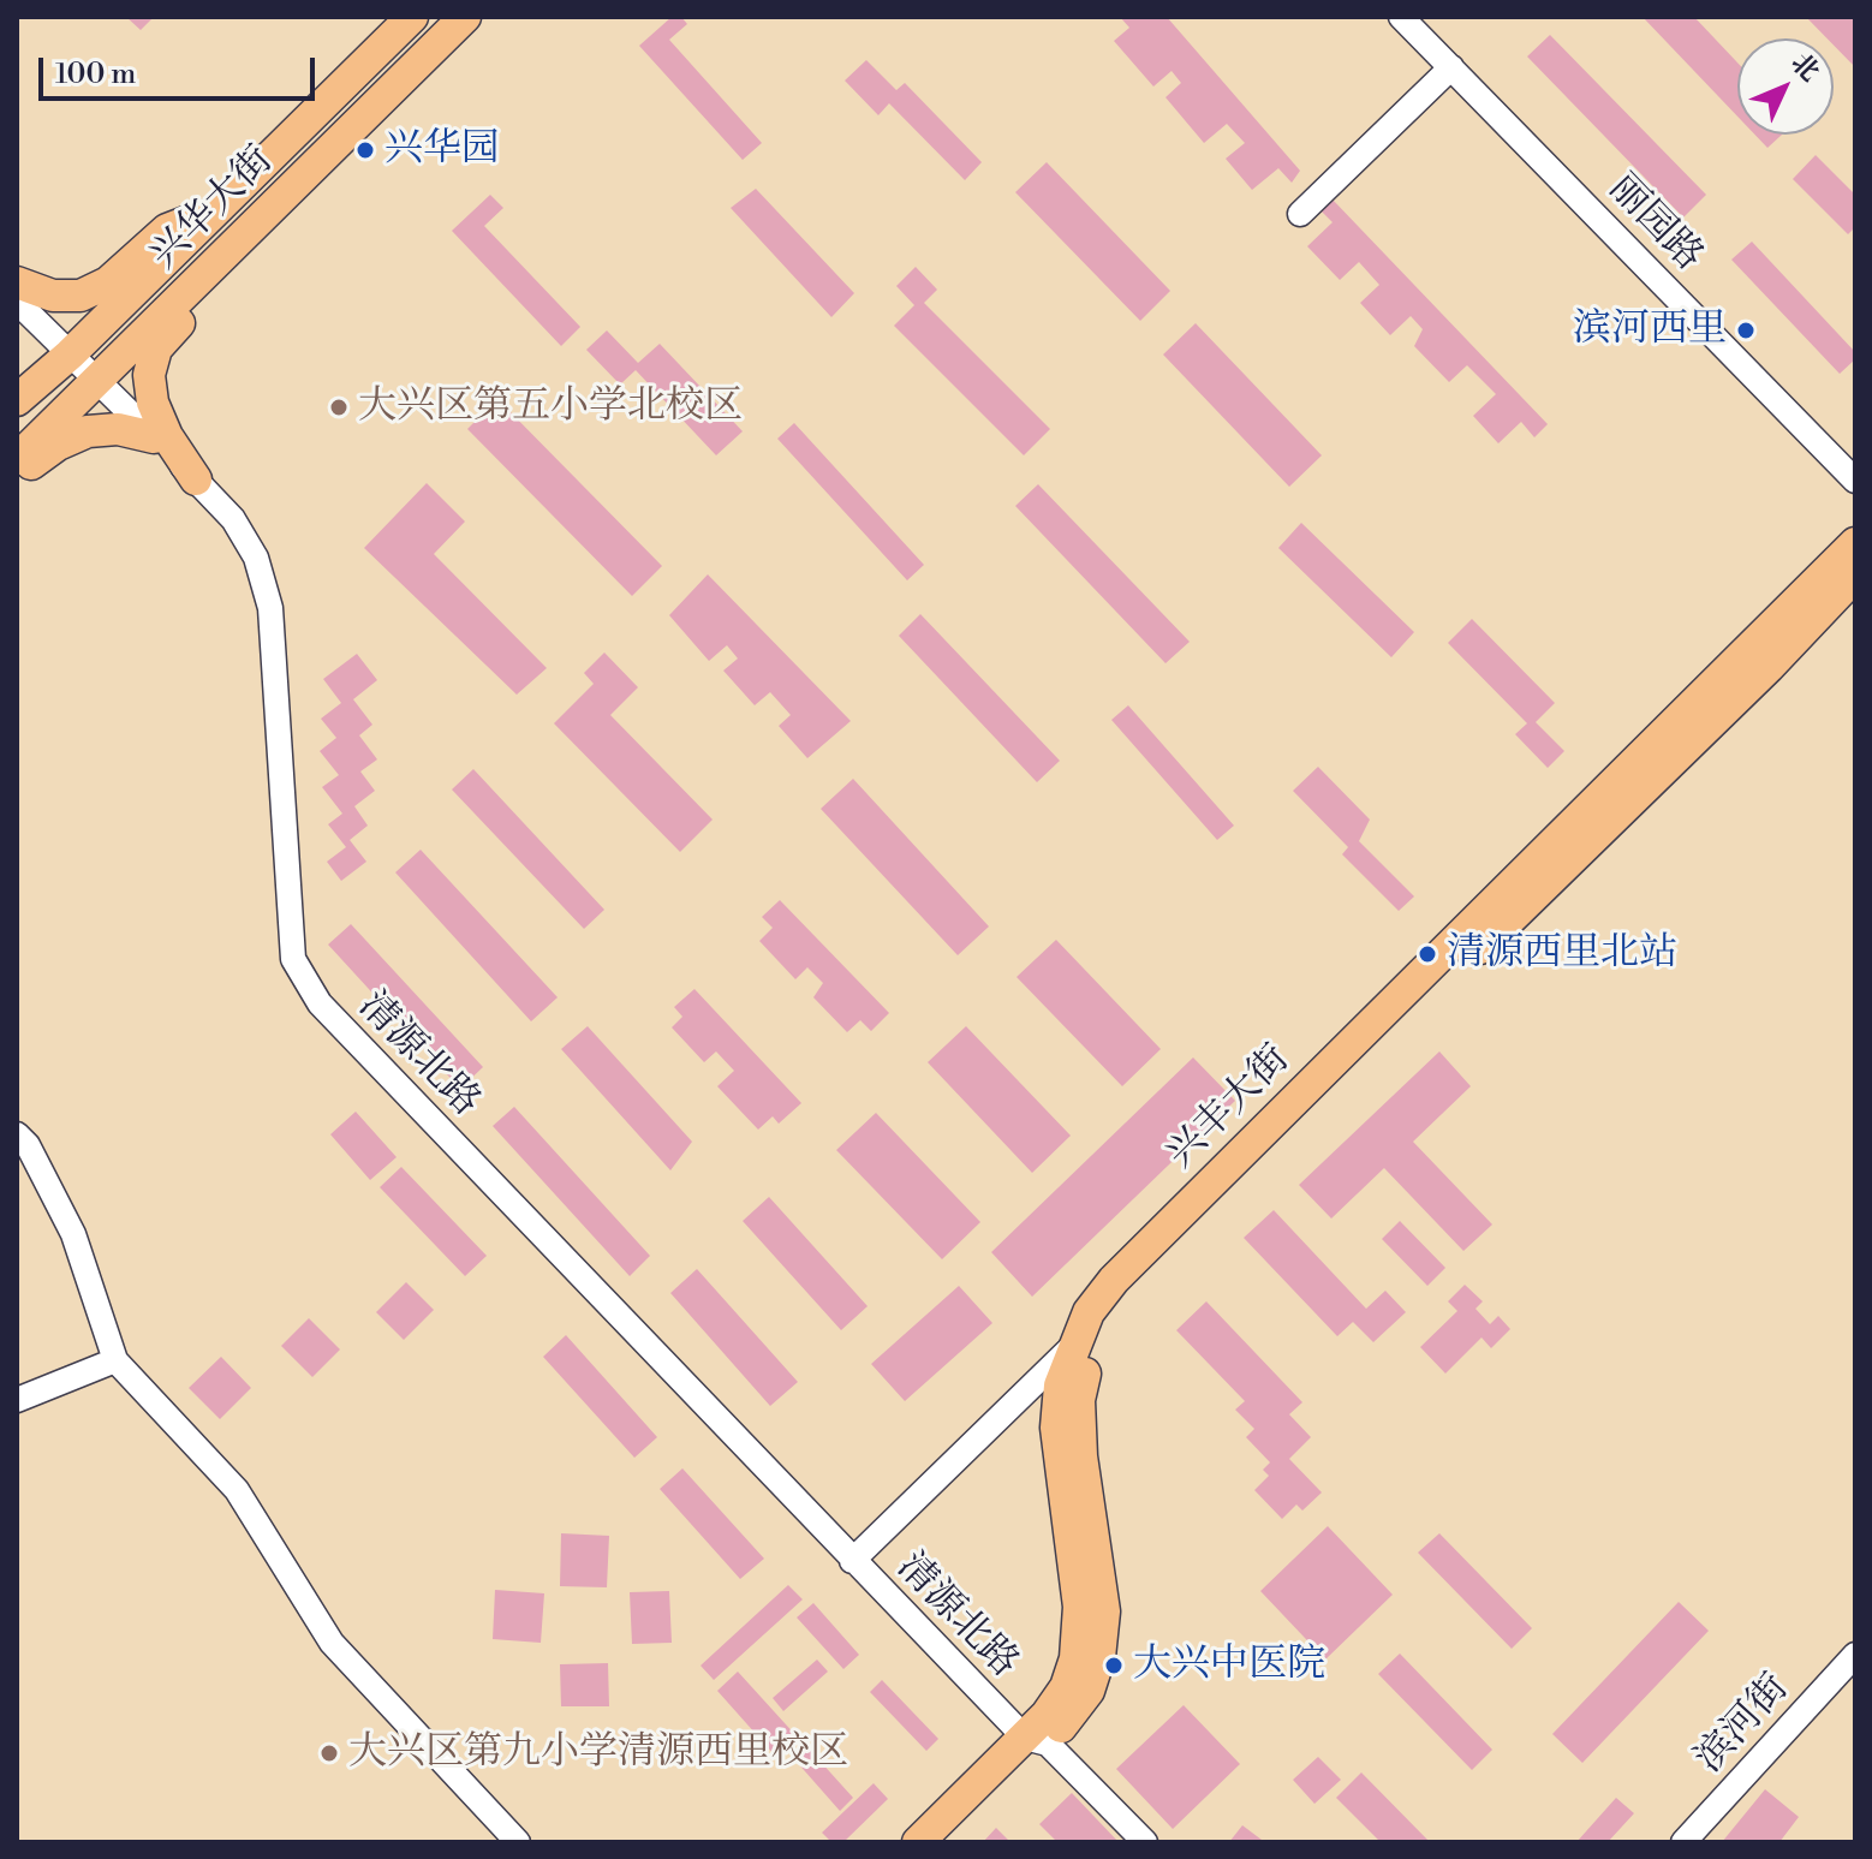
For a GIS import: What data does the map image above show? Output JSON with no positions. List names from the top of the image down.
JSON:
{
  "streets": {
    "main road": ["兴华大街", "兴丰大街"],
    "street": ["丽园路", "清源北路", "滨河街"]
  },
  "crossings": [
    ["兴华大街", "清源北路"],
    ["清源北路", "兴丰大街"]
  ],
  "places": [
    "兴华园",
    "滨河西里",
    "大兴区第五小学北校区",
    "清源西里北站",
    "大兴中医院",
    "大兴区第九小学清源西里校区"
  ],
  "scale_bar": "100 m",
  "north": "top right"
}
